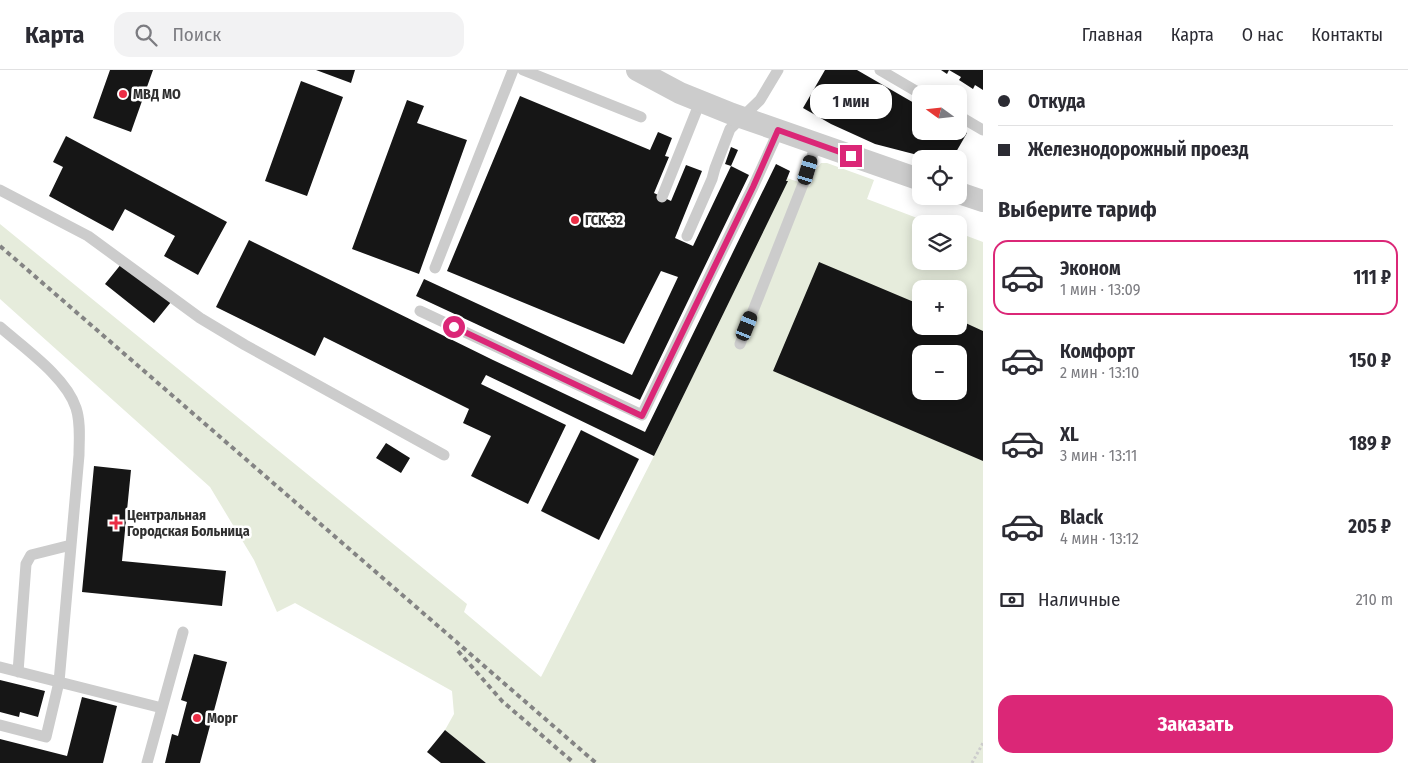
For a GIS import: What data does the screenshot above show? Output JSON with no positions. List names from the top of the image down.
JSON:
{
  "places": {
    "other": ["МВД МО", "ГСК-32", "Морг"],
    "health": ["Центральная Городская Больница"]
  },
  "north": "left",
  "page": {
    "header": "Карта",
    "search": "Поиск",
    "nav": [
      "Главная",
      "Карта",
      "О нас",
      "Контакты"
    ],
    "banner": ["Откуда", "Железнодорожный проезд"],
    "bubble": "1 мин",
    "map_buttons": ["+", "−"],
    "heading": "Выберите тариф",
    "list": [
      {
        "name": "Эконом",
        "note": "1 мин · 13:09",
        "value": "111 ₽"
      },
      {
        "name": "Комфорт",
        "note": "2 мин · 13:10",
        "value": "150 ₽"
      },
      {
        "name": "XL",
        "note": "3 мин · 13:11",
        "value": "189 ₽"
      },
      {
        "name": "Black",
        "note": "4 мин · 13:12",
        "value": "205 ₽"
      }
    ],
    "pay": ["Наличные", "210 m"],
    "buttons": "Заказать"
  }
}
